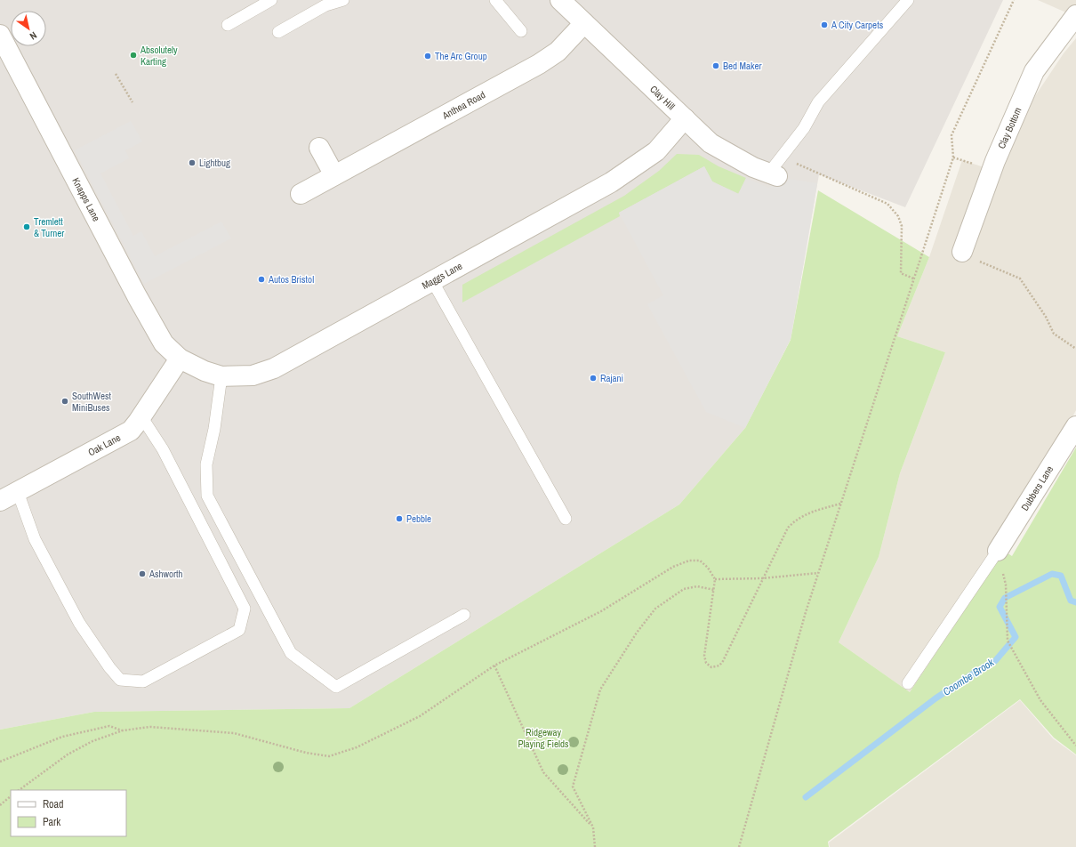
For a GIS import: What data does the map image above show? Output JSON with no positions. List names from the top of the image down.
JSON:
{
  "streets": {
    "street": [
      "Clay Hill",
      "Anthea Road",
      "Clay Bottom",
      "Knapps Lane",
      "Maggs Lane",
      "Oak Lane",
      "Dubbers Lane"
    ]
  },
  "crossings": [
    ["Clay Hill", "Anthea Road"],
    ["Clay Hill", "Maggs Lane"],
    ["Knapps Lane", "Maggs Lane"],
    ["Knapps Lane", "Oak Lane"],
    ["Maggs Lane", "Oak Lane"]
  ],
  "water": ["Coombe Brook"],
  "parks": ["Ridgeway Playing Fields"],
  "places": [
    "A City Carpets",
    "Absolutely Karting",
    "The Arc Group",
    "Bed Maker",
    "Lightbug",
    "Tremlett & Turner",
    "Autos Bristol",
    "Rajani",
    "SouthWest MiniBuses",
    "Pebble",
    "Ashworth"
  ],
  "legend": ["Road", "Park"],
  "north": "bottom right"
}
